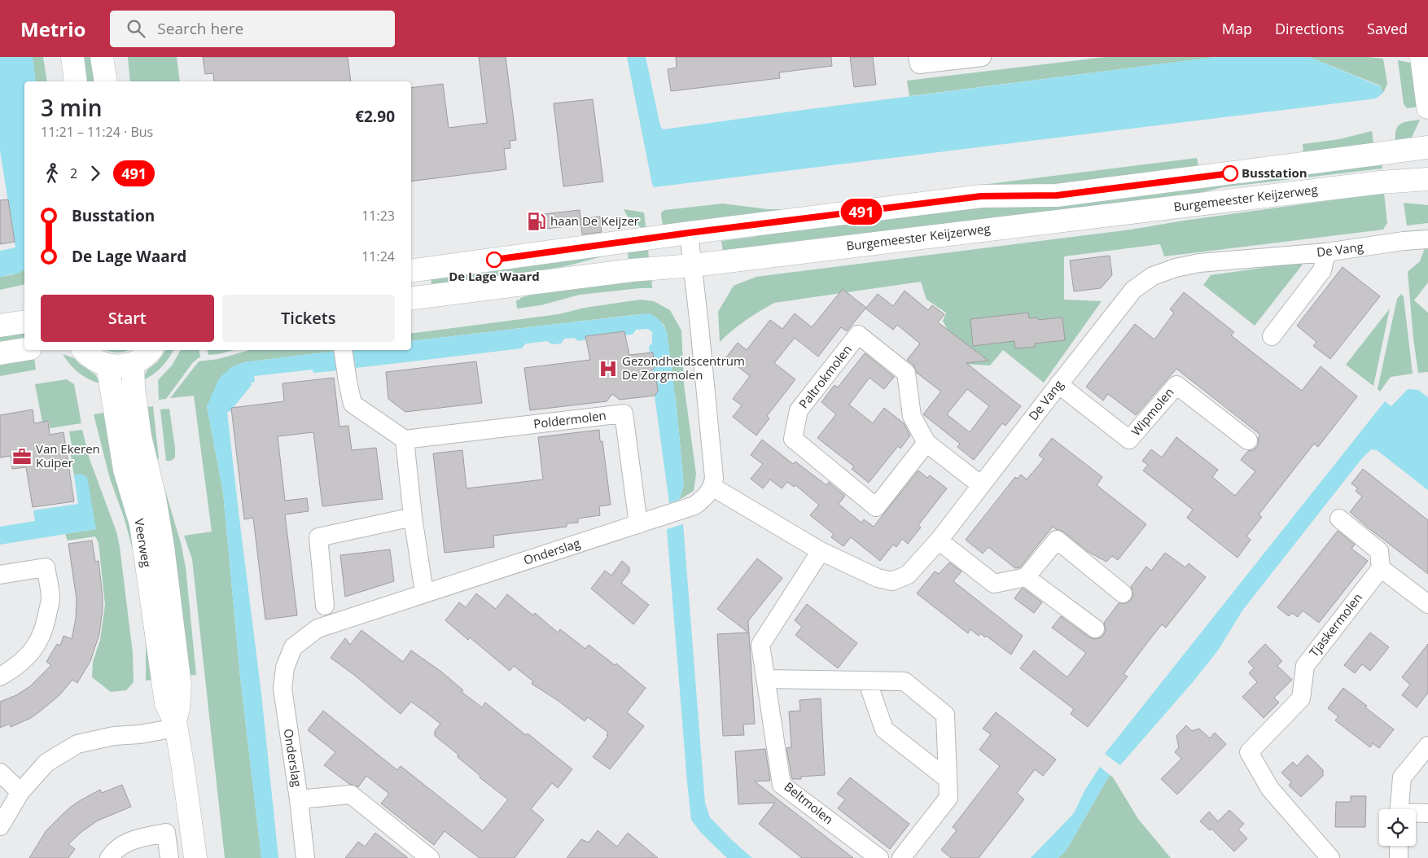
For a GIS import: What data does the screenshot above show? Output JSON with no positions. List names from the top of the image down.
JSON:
{
  "streets": {
    "main road": ["Burgemeester Keijzerweg", "Veerweg"],
    "street": [
      "De Vang",
      "Paltrokmolen",
      "Wipmolen",
      "Poldermolen",
      "Onderslag",
      "Tjaskermolen",
      "Beltmolen"
    ]
  },
  "crossings": [
    ["De Vang", "Paltrokmolen"],
    ["De Vang", "Wipmolen"],
    ["De Vang", "Onderslag"],
    ["De Vang", "Beltmolen"],
    ["Poldermolen", "Onderslag"]
  ],
  "places": {
    "other": ["Busstation", "De Lage Waard"],
    "fuel station": ["haan De Keijzer"],
    "hospital": ["Gezondheidscentrum De Zorgmolen"],
    "office": ["Van Ekeren Kuiper"]
  },
  "lines": ["bus line 491"],
  "page": {
    "header": "Metrio",
    "search": "Search here",
    "nav": ["Map", "Directions", "Saved"],
    "on_map": "491",
    "heading": ["3 min", "11:21 – 11:24 · Bus", "€2.90"],
    "legs": ["2", "491"],
    "list": [
      {
        "name": "Busstation",
        "value": "11:23"
      },
      {
        "name": "De Lage Waard",
        "value": "11:24"
      }
    ],
    "buttons": ["Start", "Tickets"]
  }
}
